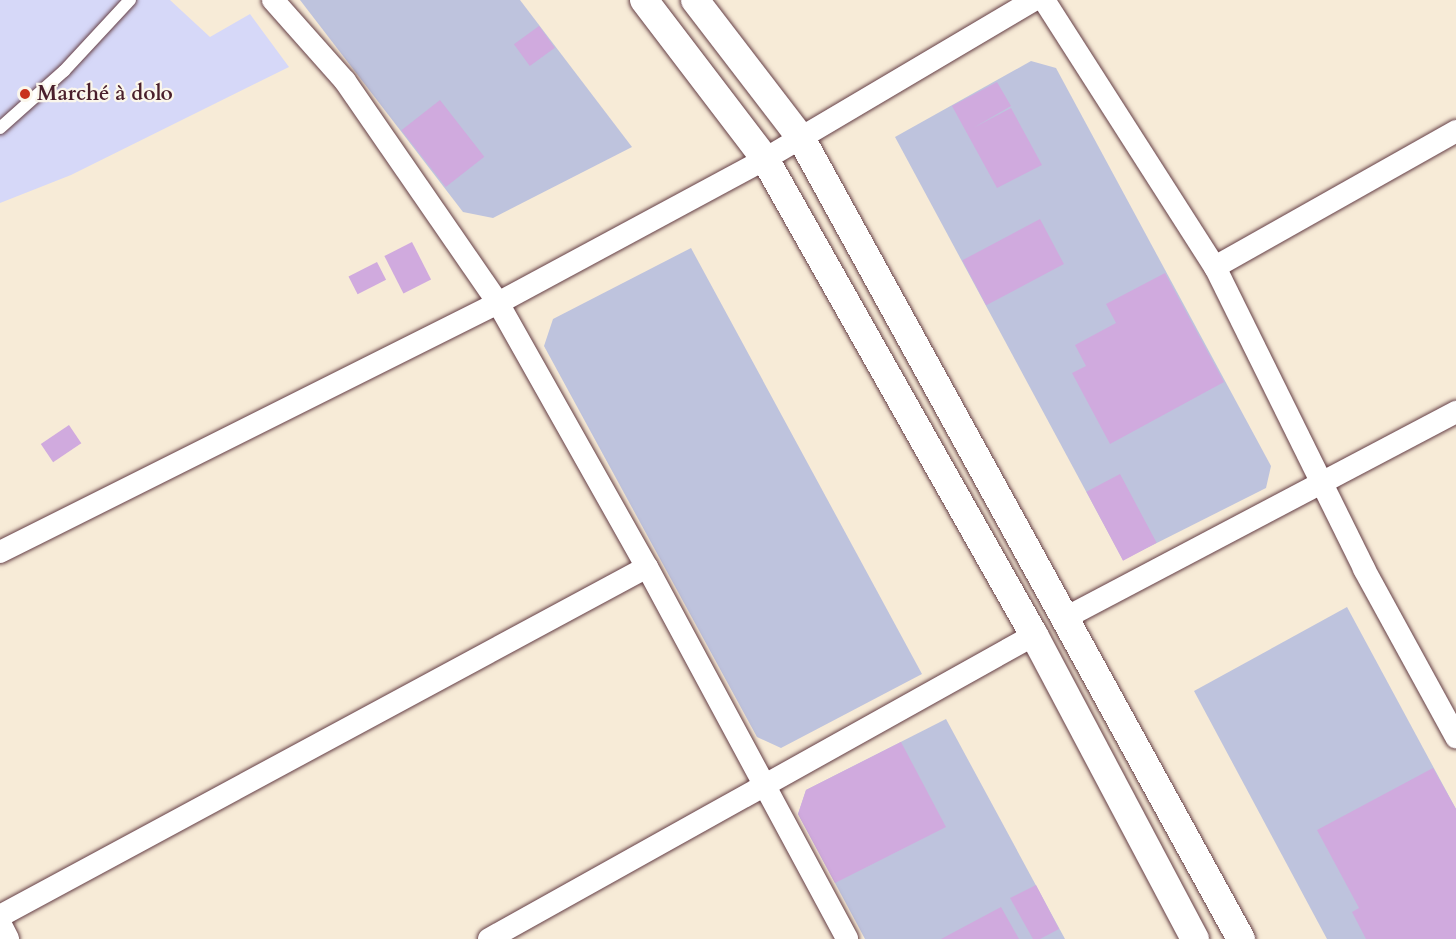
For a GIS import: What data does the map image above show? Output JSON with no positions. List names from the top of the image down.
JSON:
{
  "places": ["Marché à dolo"]
}
